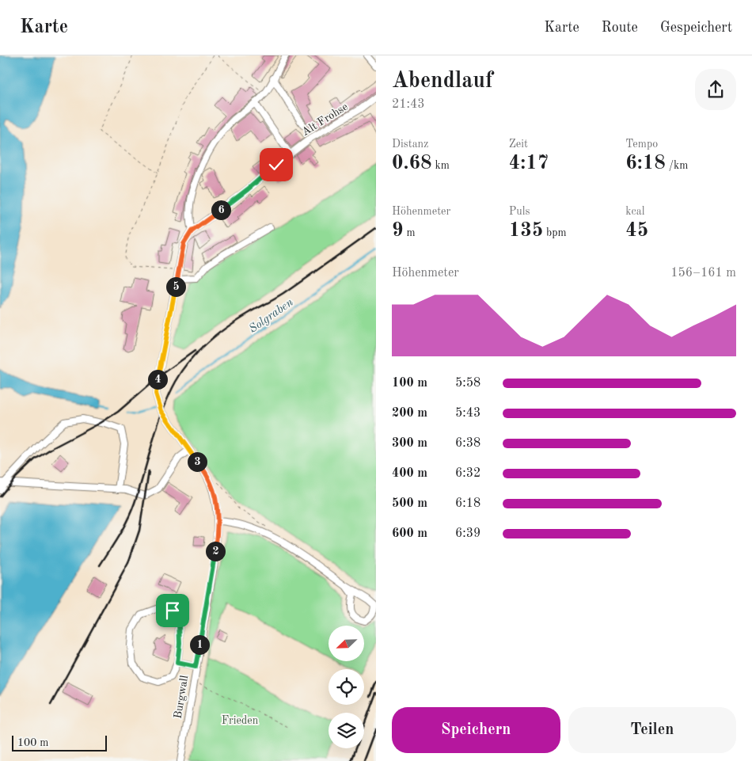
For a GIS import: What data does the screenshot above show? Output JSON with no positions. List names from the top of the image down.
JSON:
{
  "streets": {
    "street": ["Alt Frohse", "Burgwall"]
  },
  "crossings": [
    ["Alt Frohse", "Burgwall"]
  ],
  "water": ["Solgraben"],
  "parks": ["Frieden"],
  "scale_bar": "100 m",
  "north": "bottom left",
  "page": {
    "header": "Karte",
    "nav": ["Karte", "Route", "Gespeichert"],
    "heading": ["Abendlauf", "21:43"],
    "stats": [
      ["Distanz", "0.68 km"],
      ["Zeit", "4:17"],
      ["Tempo", "6:18 /km"],
      ["Höhenmeter", "9 m"],
      ["Puls", "135 bpm"],
      ["kcal", "45"]
    ],
    "pins": [
      "6",
      "5",
      "4",
      "3",
      "2",
      "1"
    ],
    "chart": ["Höhenmeter", "156–161 m"],
    "list": [
      {
        "name": "100 m",
        "note": "5:58"
      },
      {
        "name": "200 m",
        "note": "5:43"
      },
      {
        "name": "300 m",
        "note": "6:38"
      },
      {
        "name": "400 m",
        "note": "6:32"
      },
      {
        "name": "500 m",
        "note": "6:18"
      },
      {
        "name": "600 m",
        "note": "6:39"
      }
    ],
    "buttons": ["Speichern", "Teilen"],
    "scale": "100 m"
  }
}
